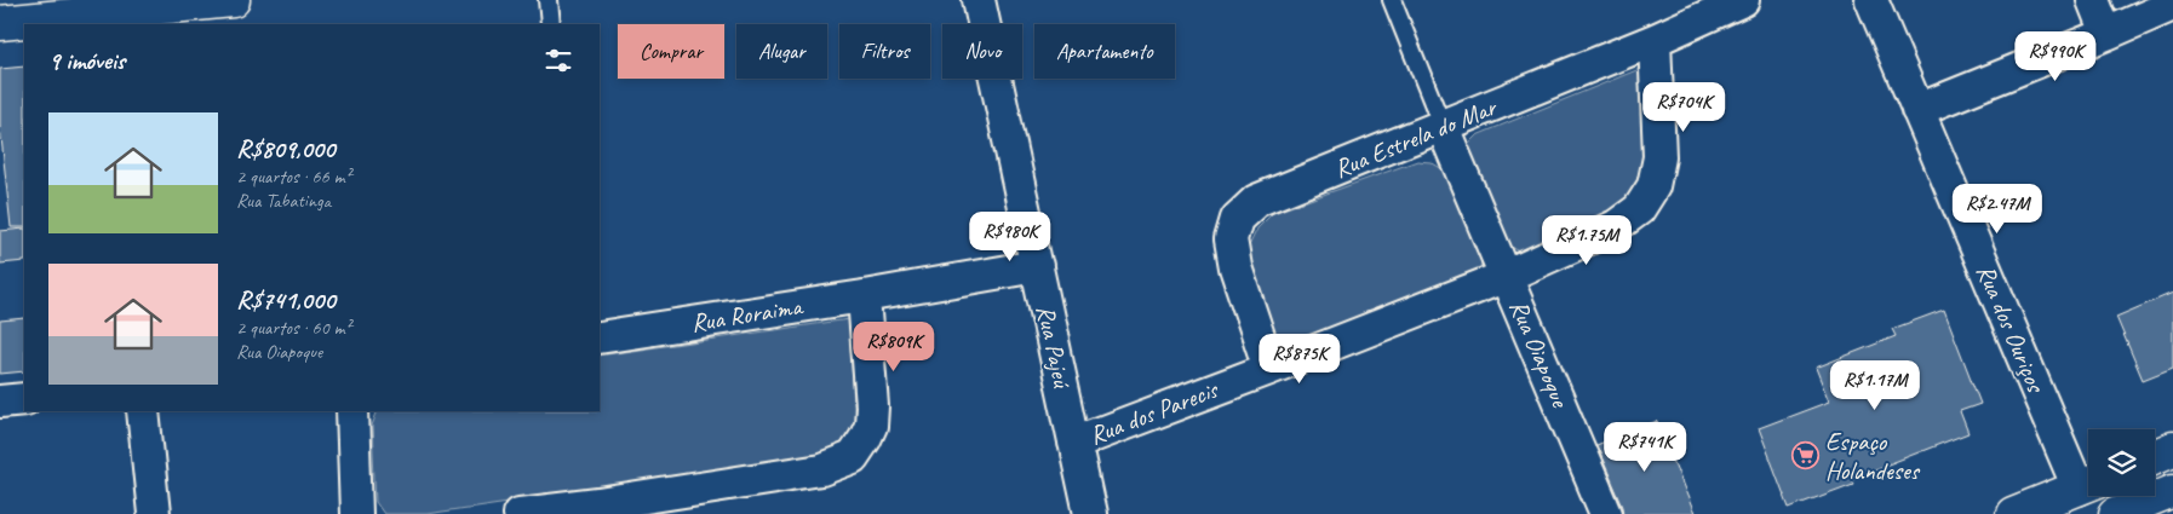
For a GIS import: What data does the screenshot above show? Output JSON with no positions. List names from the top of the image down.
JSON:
{
  "streets": {
    "street": [
      "Rua Estrela do Mar",
      "Rua Roraima",
      "Rua dos Ouriços",
      "Rua Pajeú",
      "Rua Oiapoque",
      "Rua dos Parecis"
    ]
  },
  "crossings": [
    ["Rua Estrela do Mar", "Rua Oiapoque"],
    ["Rua Estrela do Mar", "Rua dos Parecis"],
    ["Rua Roraima", "Rua Pajeú"],
    ["Rua Pajeú", "Rua dos Parecis"],
    ["Rua Oiapoque", "Rua dos Parecis"]
  ],
  "places": {
    "supermarket": ["Espaço Holandeses"]
  },
  "page": {
    "chip": [
      "Comprar",
      "Alugar",
      "Filtros",
      "Novo",
      "Apartamento"
    ],
    "heading": "9 imóveis",
    "price": [
      "R$990K",
      "R$704K",
      "R$2.47M",
      "R$980K",
      "R$1.75M",
      "R$809K",
      "R$875K",
      "R$1.17M",
      "R$741K"
    ],
    "list": [
      {
        "name": "R$809,000",
        "note": "2 quartos · 66 m² · Rua Tabatinga"
      },
      {
        "name": "R$741,000",
        "note": "2 quartos · 60 m² · Rua Oiapoque"
      }
    ]
  }
}
